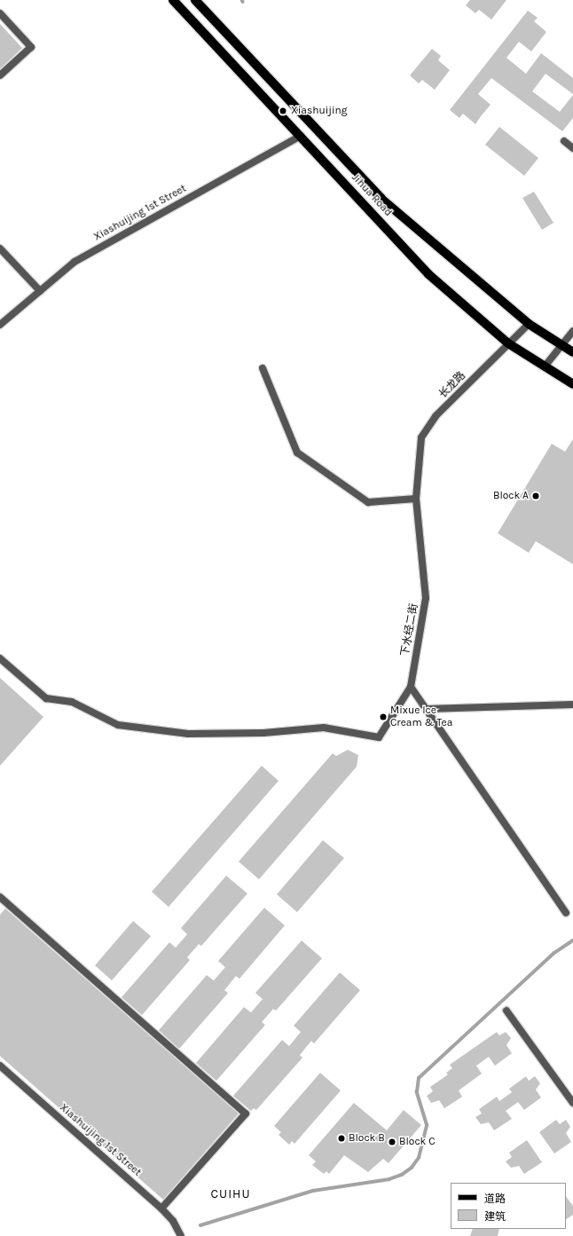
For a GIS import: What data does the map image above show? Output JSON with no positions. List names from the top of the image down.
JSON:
{
  "streets": {
    "main road": ["Jihua Road"],
    "street": ["Xiashuijing 1st Street", "长龙路", "下水经二街"]
  },
  "crossings": [
    ["Jihua Road", "Xiashuijing 1st Street"],
    ["Jihua Road", "长龙路"],
    ["长龙路", "下水经二街"]
  ],
  "districts": ["CUIHU"],
  "places": [
    "Xiashuijing",
    "Block A",
    "Mixue Ice Cream & Tea",
    "Block B",
    "Block C"
  ],
  "legend": ["道路", "建筑"]
}
